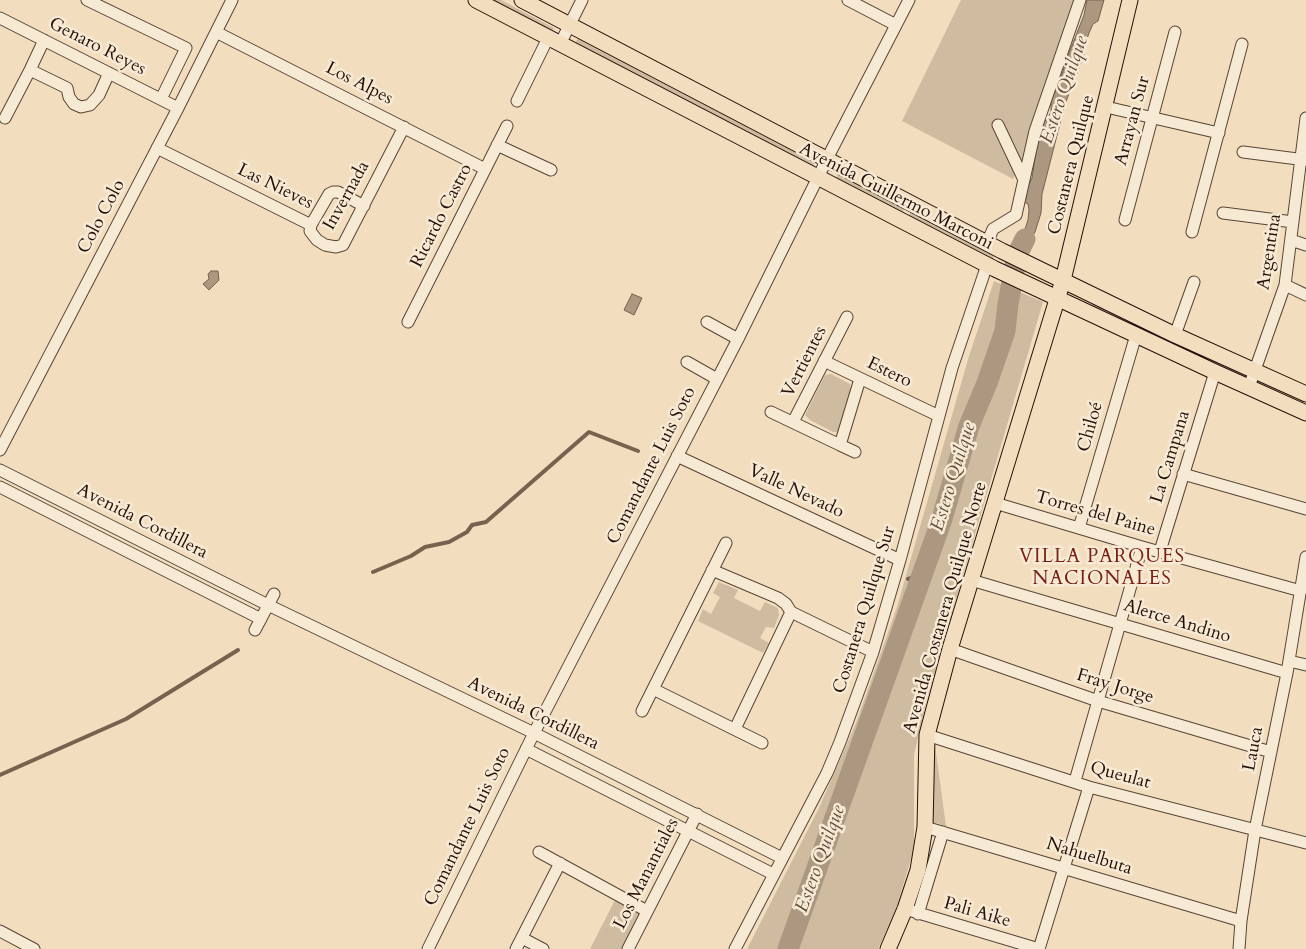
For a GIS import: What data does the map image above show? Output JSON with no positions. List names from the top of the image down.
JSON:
{
  "streets": {
    "main road": ["Costanera Quilque", "Avenida Guillermo Marconi", "Avenida Costanera Quilque Norte"],
    "street": [
      "Genaro Reyes",
      "Los Alpes",
      "Arrayan Sur",
      "Las Nieves",
      "Invernada",
      "Ricardo Castro",
      "Colo Colo",
      "Argentina",
      "Vertientes",
      "Estero",
      "Chiloé",
      "La Campana",
      "Comandante Luis Soto",
      "Valle Nevado",
      "Torres del Paine",
      "Avenida Cordillera",
      "Costanera Quilque Sur",
      "Alerce Andino",
      "Fray Jorge",
      "Lauca",
      "Queulat",
      "Nahuelbuta",
      "Los Manantiales",
      "Pali Aike"
    ]
  },
  "crossings": [
    ["Genaro Reyes", "Colo Colo"],
    ["Los Alpes", "Invernada"],
    ["Los Alpes", "Ricardo Castro"],
    ["Los Alpes", "Colo Colo"],
    ["Costanera Quilque", "Avenida Guillermo Marconi"],
    ["Costanera Quilque", "Avenida Costanera Quilque Norte"],
    ["Las Nieves", "Invernada"],
    ["Las Nieves", "Colo Colo"],
    ["Avenida Guillermo Marconi", "Argentina"],
    ["Avenida Guillermo Marconi", "Chiloé"],
    ["Avenida Guillermo Marconi", "La Campana"],
    ["Avenida Guillermo Marconi", "Comandante Luis Soto"],
    ["Avenida Guillermo Marconi", "Avenida Costanera Quilque Norte"],
    ["Avenida Guillermo Marconi", "Costanera Quilque Sur"],
    ["Vertientes", "Estero"],
    ["Estero", "Costanera Quilque Sur"],
    ["Chiloé", "Torres del Paine"],
    ["La Campana", "Torres del Paine"],
    ["Comandante Luis Soto", "Valle Nevado"],
    ["Comandante Luis Soto", "Avenida Cordillera"],
    ["Valle Nevado", "Costanera Quilque Sur"],
    ["Torres del Paine", "Avenida Costanera Quilque Norte"],
    ["Torres del Paine", "Lauca"],
    ["Avenida Cordillera", "Costanera Quilque Sur"],
    ["Avenida Cordillera", "Los Manantiales"],
    ["Avenida Costanera Quilque Norte", "Alerce Andino"],
    ["Avenida Costanera Quilque Norte", "Fray Jorge"],
    ["Avenida Costanera Quilque Norte", "Queulat"],
    ["Avenida Costanera Quilque Norte", "Nahuelbuta"],
    ["Avenida Costanera Quilque Norte", "Pali Aike"],
    ["Alerce Andino", "Lauca"],
    ["Fray Jorge", "Lauca"],
    ["Lauca", "Queulat"],
    ["Lauca", "Nahuelbuta"]
  ],
  "districts": ["VILLA PARQUES NACIONALES"],
  "water": ["Estero Quilque"]
}
